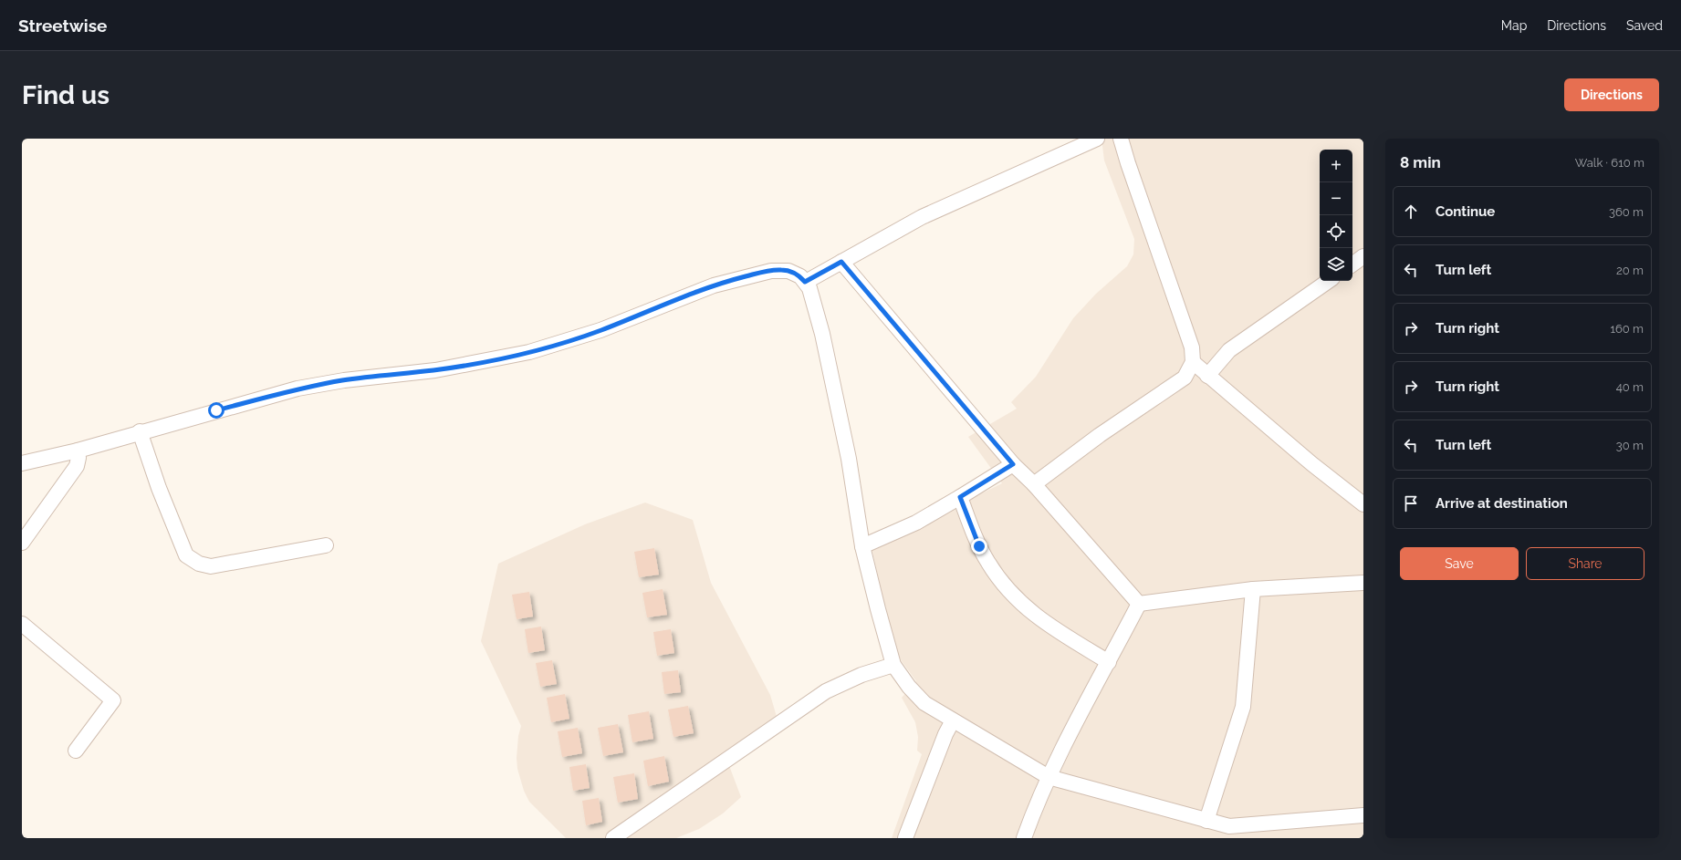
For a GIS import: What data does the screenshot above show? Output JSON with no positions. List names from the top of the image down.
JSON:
{
  "page": {
    "header": "Streetwise",
    "nav": ["Map", "Directions", "Saved"],
    "buttons": [
      "Directions",
      ["Save", "Share"]
    ],
    "title": "Find us",
    "heading": ["8 min", "Walk · 610 m"],
    "map_buttons": ["+", "−"],
    "list": [
      ["Continue", "360 m"],
      ["Turn left", "20 m"],
      ["Turn right", "160 m"],
      ["Turn right", "40 m"],
      ["Turn left", "30 m"],
      "Arrive at destination"
    ]
  }
}
